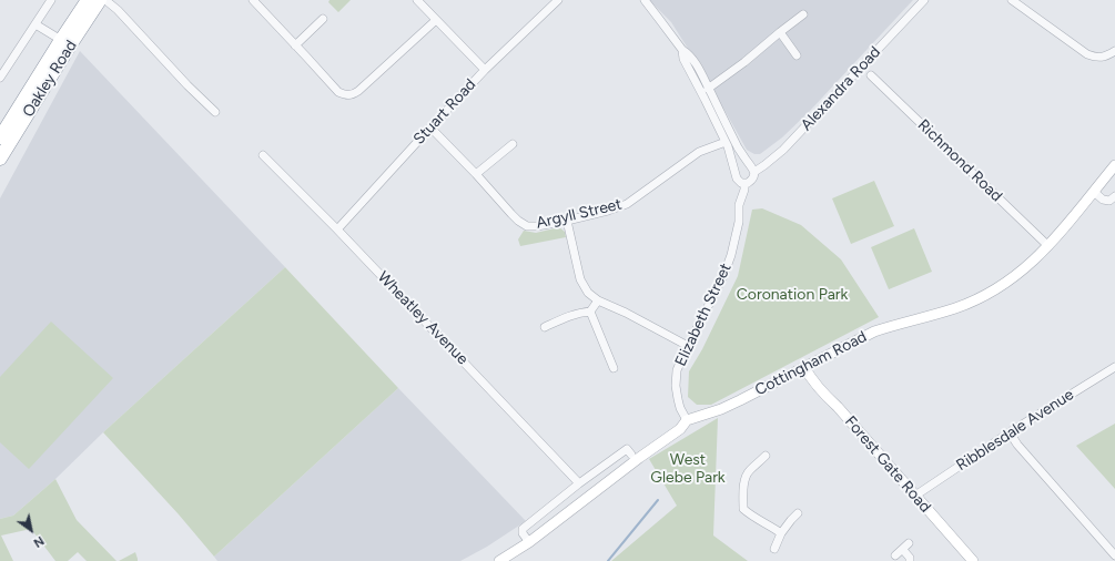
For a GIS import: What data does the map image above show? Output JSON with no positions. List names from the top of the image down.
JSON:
{
  "streets": {
    "highway": ["Oakley Road"],
    "street": [
      "Alexandra Road",
      "Stuart Road",
      "Richmond Road",
      "Argyll Street",
      "Elizabeth Street",
      "Wheatley Avenue",
      "Cottingham Road",
      "Ribblesdale Avenue",
      "Forest Gate Road"
    ]
  },
  "crossings": [
    ["Alexandra Road", "Elizabeth Street"],
    ["Stuart Road", "Argyll Street"],
    ["Stuart Road", "Wheatley Avenue"],
    ["Richmond Road", "Cottingham Road"],
    ["Elizabeth Street", "Cottingham Road"],
    ["Cottingham Road", "Forest Gate Road"],
    ["Ribblesdale Avenue", "Forest Gate Road"]
  ],
  "parks": ["Coronation Park", "West Glebe Park"],
  "north": "bottom right"
}
